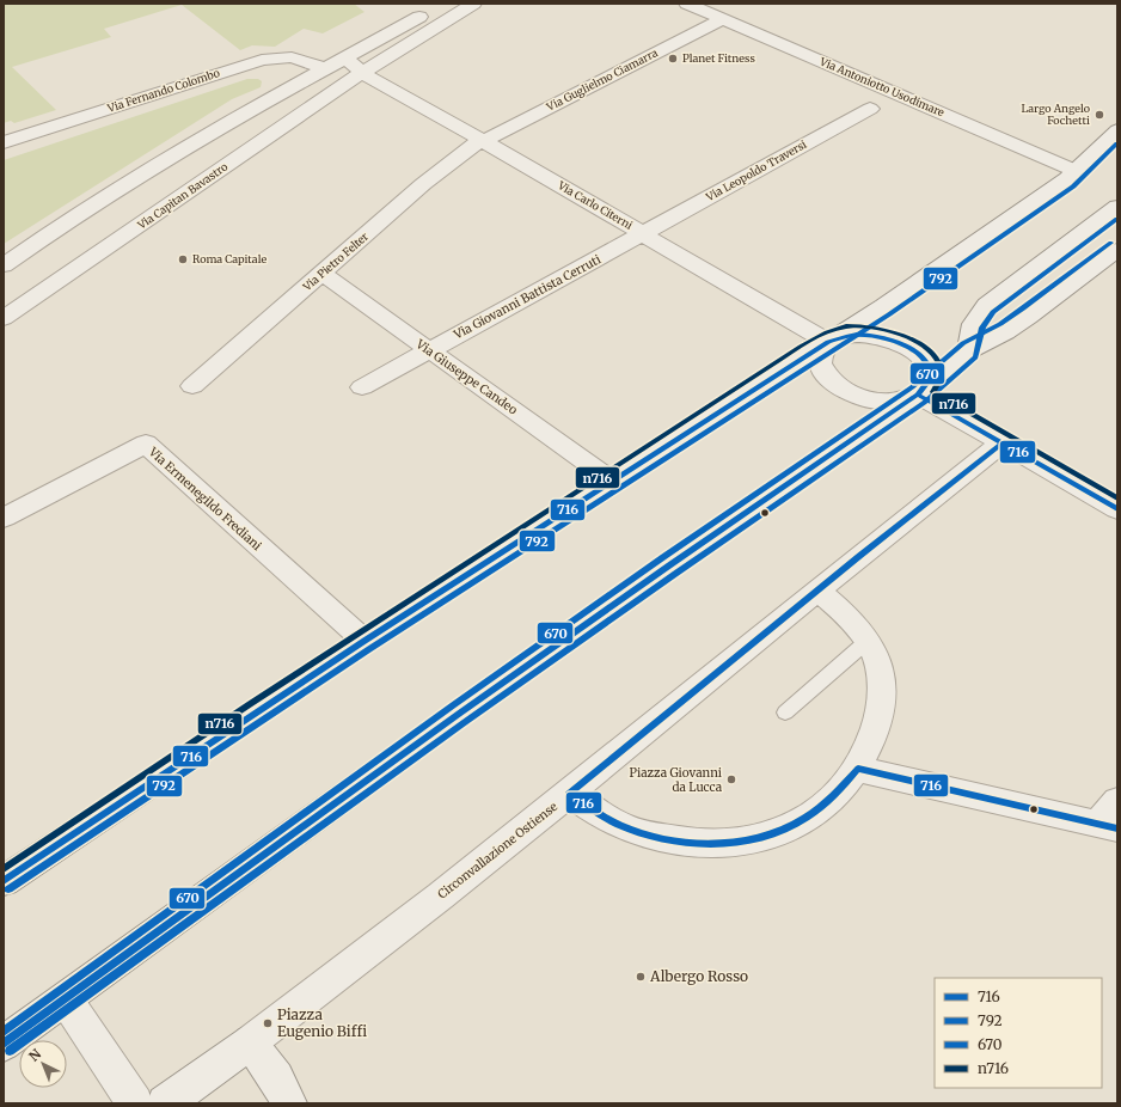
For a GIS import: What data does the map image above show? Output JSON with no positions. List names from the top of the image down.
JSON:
{
  "streets": {
    "street": [
      "Via Guglielmo Ciamarra",
      "Via Antoniotto Usodimare",
      "Via Fernando Colombo",
      "Via Leopoldo Traversi",
      "Via Capitan Bavastro",
      "Via Carlo Citerni",
      "Via Pietro Felter",
      "Via Giovanni Battista Cerruti",
      "Via Giuseppe Candeo",
      "Via Ermenegildo Frediani",
      "Circonvallazione Ostiense"
    ]
  },
  "crossings": [
    ["Via Guglielmo Ciamarra", "Via Antoniotto Usodimare"],
    ["Via Guglielmo Ciamarra", "Via Carlo Citerni"],
    ["Via Guglielmo Ciamarra", "Via Pietro Felter"],
    ["Via Leopoldo Traversi", "Via Carlo Citerni"],
    ["Via Leopoldo Traversi", "Via Giovanni Battista Cerruti"],
    ["Via Capitan Bavastro", "Via Carlo Citerni"],
    ["Via Carlo Citerni", "Via Pietro Felter"],
    ["Via Carlo Citerni", "Via Giovanni Battista Cerruti"],
    ["Via Pietro Felter", "Via Giuseppe Candeo"],
    ["Via Giovanni Battista Cerruti", "Via Giuseppe Candeo"]
  ],
  "places": [
    "Planet Fitness",
    "Largo Angelo Fochetti",
    "Roma Capitale",
    "Piazza Giovanni da Lucca",
    "Albergo Rosso",
    "Piazza Eugenio Biffi"
  ],
  "lines": [
    "transit line 792",
    "transit line 670",
    "transit line n716",
    "transit line 716"
  ],
  "legend": [
    "716",
    "792",
    "670",
    "n716"
  ],
  "north": "top left"
}
